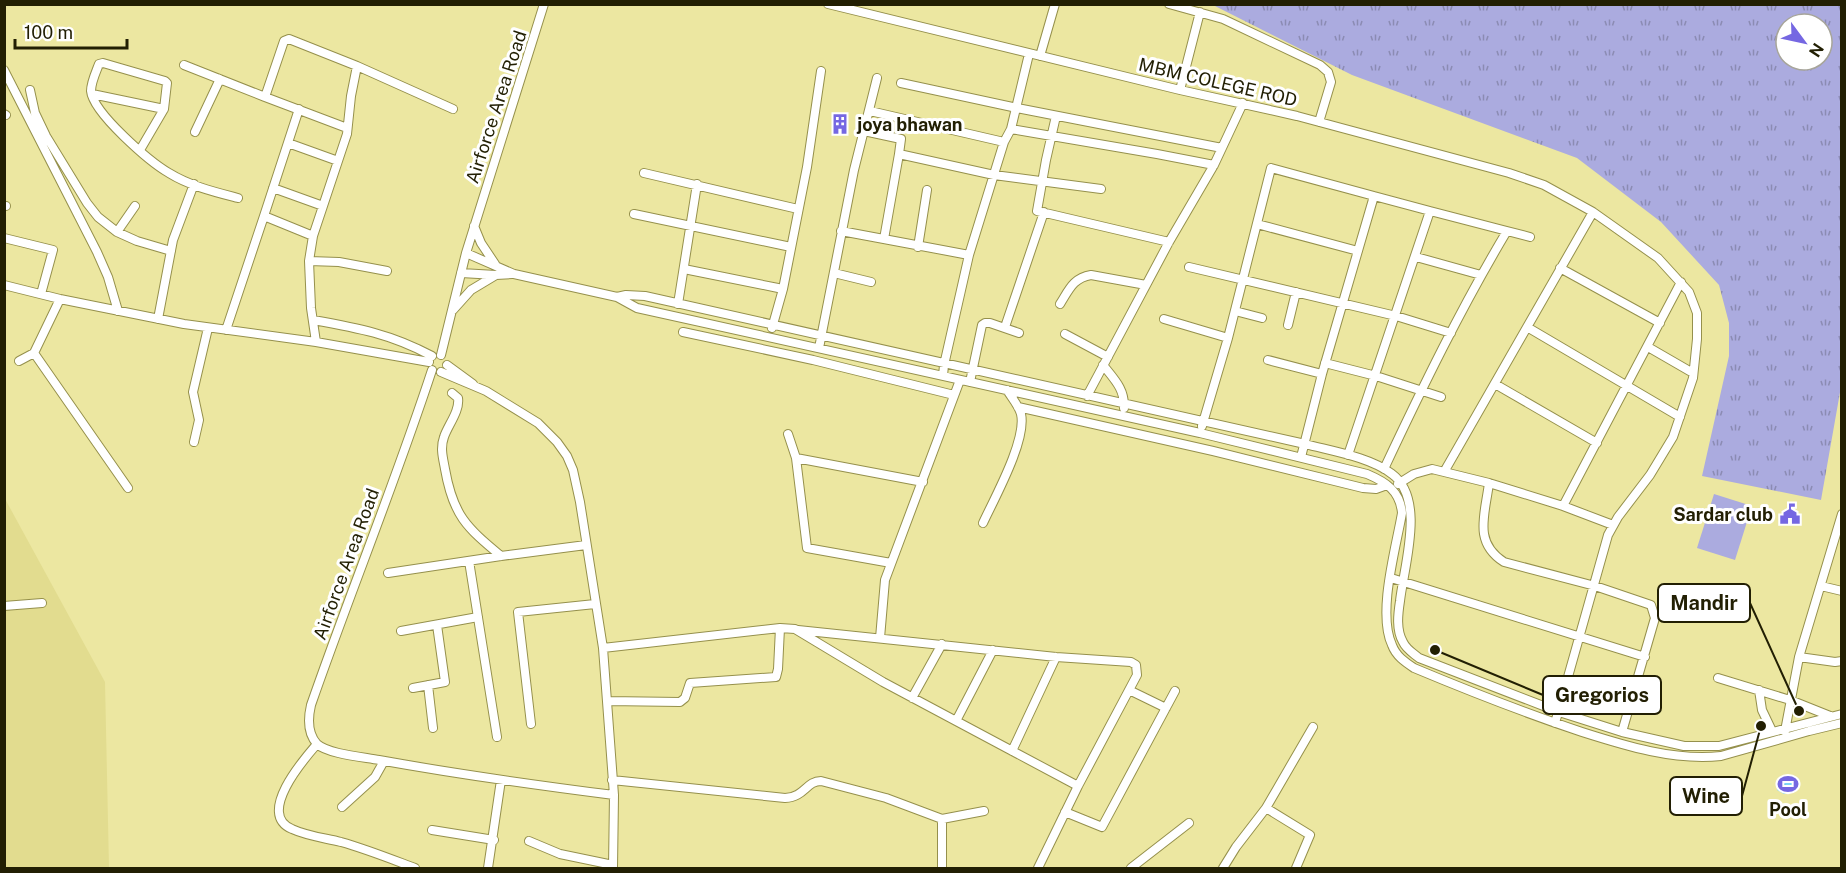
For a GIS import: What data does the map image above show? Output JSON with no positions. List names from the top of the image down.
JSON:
{
  "streets": {
    "street": ["MBM COLEGE ROD", "Airforce Area Road"]
  },
  "places": {
    "building": ["joya bhawan"],
    "public building": ["Sardar club"],
    "other": ["Gregorios", "Mandir", "Wine"],
    "sports": ["Pool"]
  },
  "scale_bar": "100 m",
  "north": "bottom right"
}
